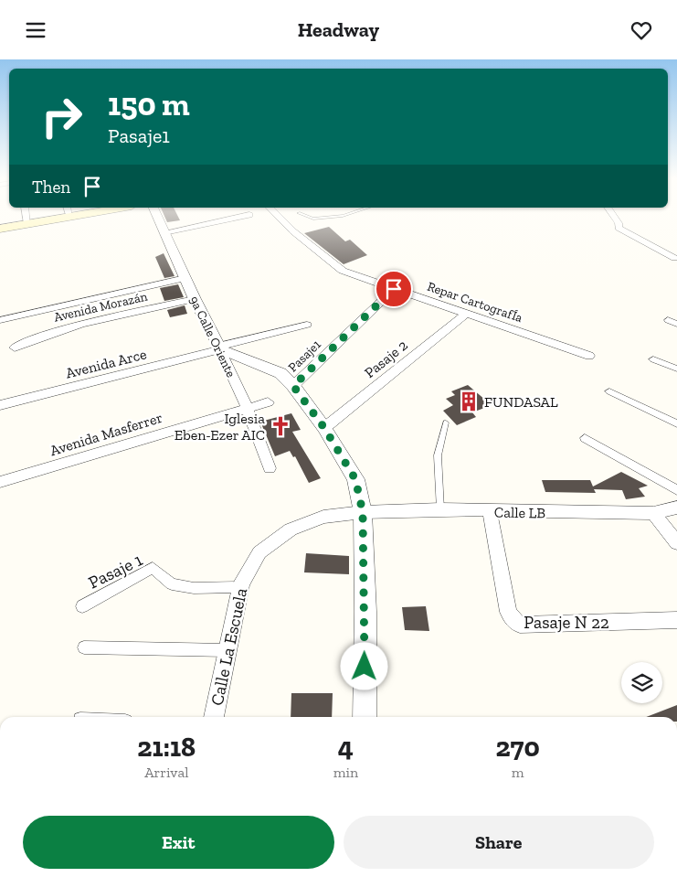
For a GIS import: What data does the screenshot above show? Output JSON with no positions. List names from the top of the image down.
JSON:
{
  "streets": {
    "street": [
      "Repar CartografÍa",
      "Avenida Morazán",
      "9a Calle Oriente",
      "Pasaje1",
      "Pasaje 2",
      "Avenida Arce",
      "Avenida Masferrer",
      "Calle LB",
      "Pasaje 1",
      "Pasaje N 22",
      "Calle La Escuela"
    ]
  },
  "crossings": [
    ["Repar CartografÍa", "Pasaje1"],
    ["Repar CartografÍa", "Pasaje 2"],
    ["Avenida Morazán", "9a Calle Oriente"],
    ["9a Calle Oriente", "Avenida Arce"],
    ["9a Calle Oriente", "Avenida Masferrer"],
    ["Calle LB", "Pasaje N 22"],
    ["Calle LB", "Calle La Escuela"],
    ["Pasaje 1", "Calle La Escuela"]
  ],
  "places": {
    "building": ["FUNDASAL"],
    "church": ["Iglesia Eben-Ezer AIC"]
  },
  "page": {
    "header": "Headway",
    "turn": ["150 m", "Pasaje1"],
    "then": "Then",
    "eta": [
      "21:18",
      "Arrival",
      "4",
      "min",
      "270",
      "m"
    ],
    "buttons": ["Exit", "Share"]
  }
}
